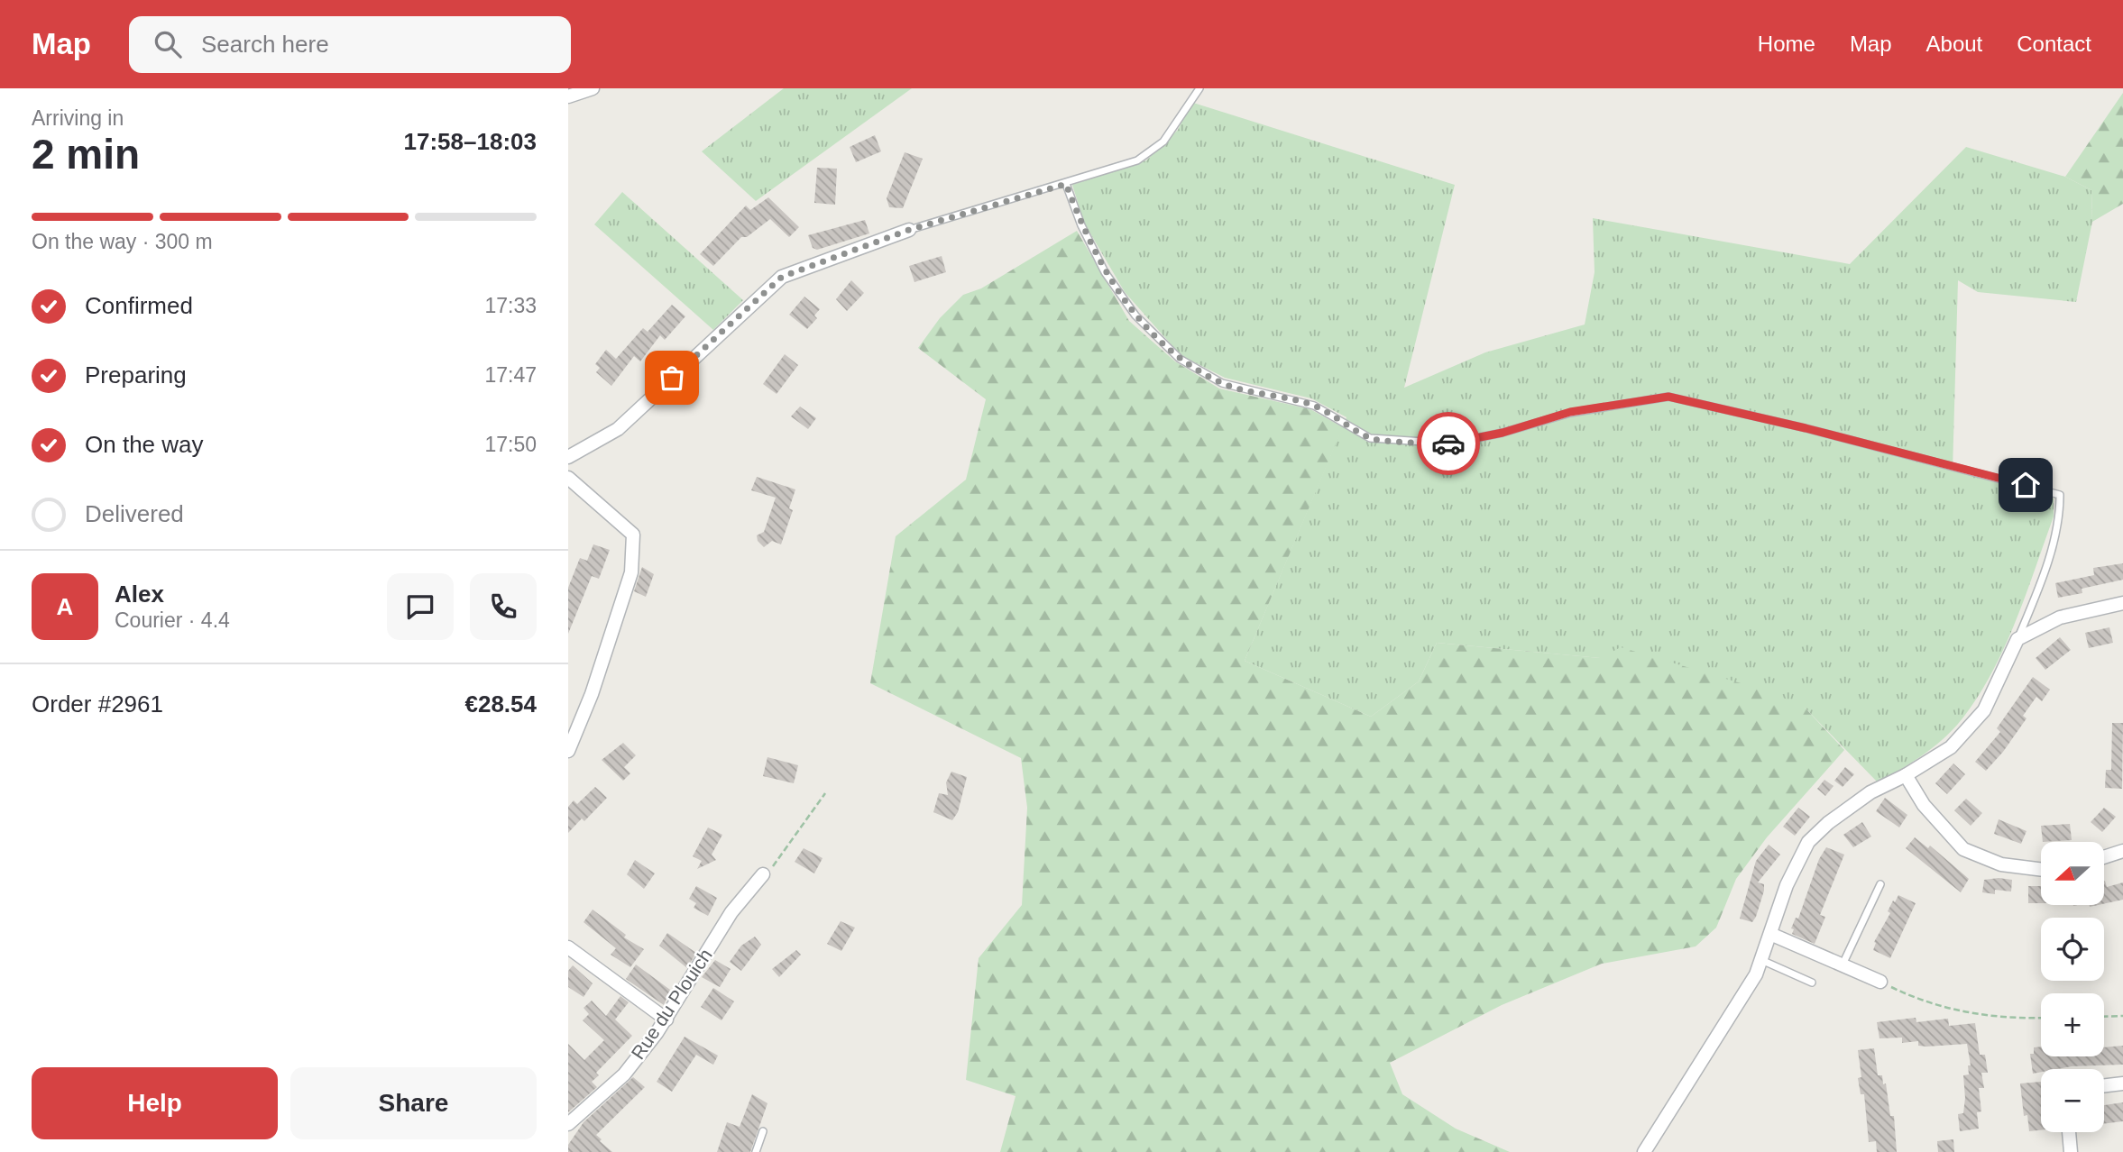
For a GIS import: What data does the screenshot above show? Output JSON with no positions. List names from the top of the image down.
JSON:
{
  "streets": {
    "street": ["Rue du Plouich"]
  },
  "north": "left",
  "page": {
    "header": "Map",
    "search": "Search here",
    "nav": [
      "Home",
      "Map",
      "About",
      "Contact"
    ],
    "heading": ["2 min", "Arriving in", "17:58–18:03"],
    "panel": [
      "Alex",
      "Courier · 4.4",
      "Order #2961",
      "€28.54"
    ],
    "bar": "On the way · 300 m",
    "list": [
      ["Confirmed", "17:33"],
      ["Preparing", "17:47"],
      ["On the way", "17:50"],
      "Delivered"
    ],
    "round": "A",
    "map_buttons": ["+", "−"],
    "buttons": ["Help", "Share"]
  }
}
